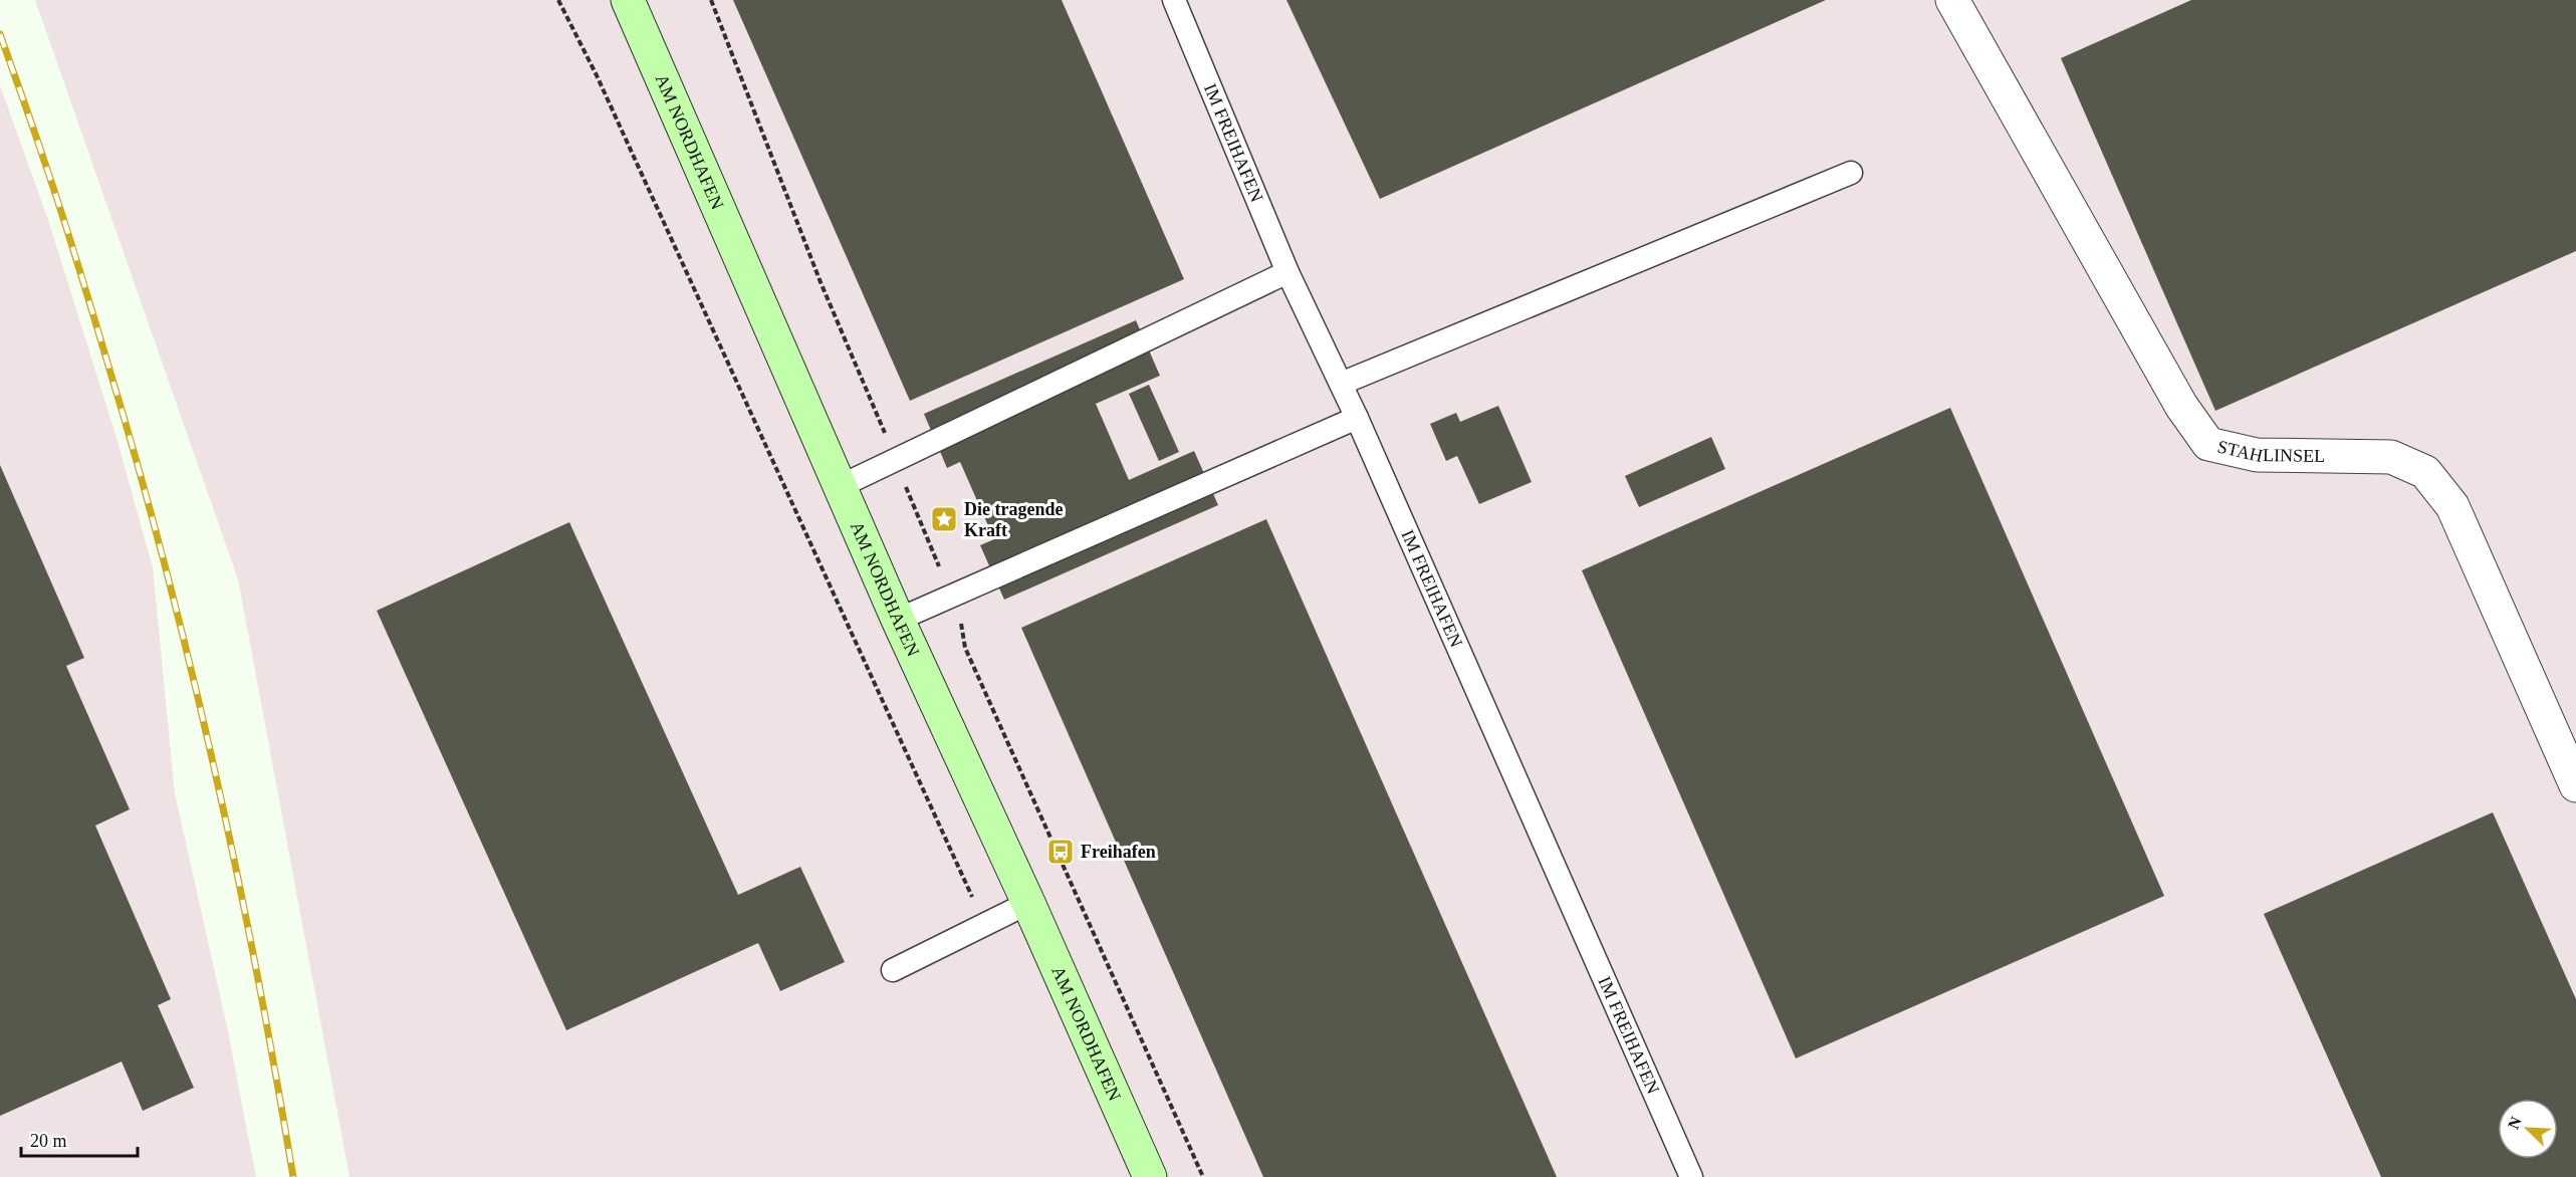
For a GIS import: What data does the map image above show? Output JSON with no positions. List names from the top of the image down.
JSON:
{
  "streets": {
    "main road": ["AM NORDHAFEN"],
    "street": ["STAHLINSEL"],
    "lane": ["IM FREIHAFEN"]
  },
  "places": {
    "place": ["Die tragende Kraft"],
    "bus stop": ["Freihafen"]
  },
  "scale_bar": "20 m",
  "north": "top left"
}
